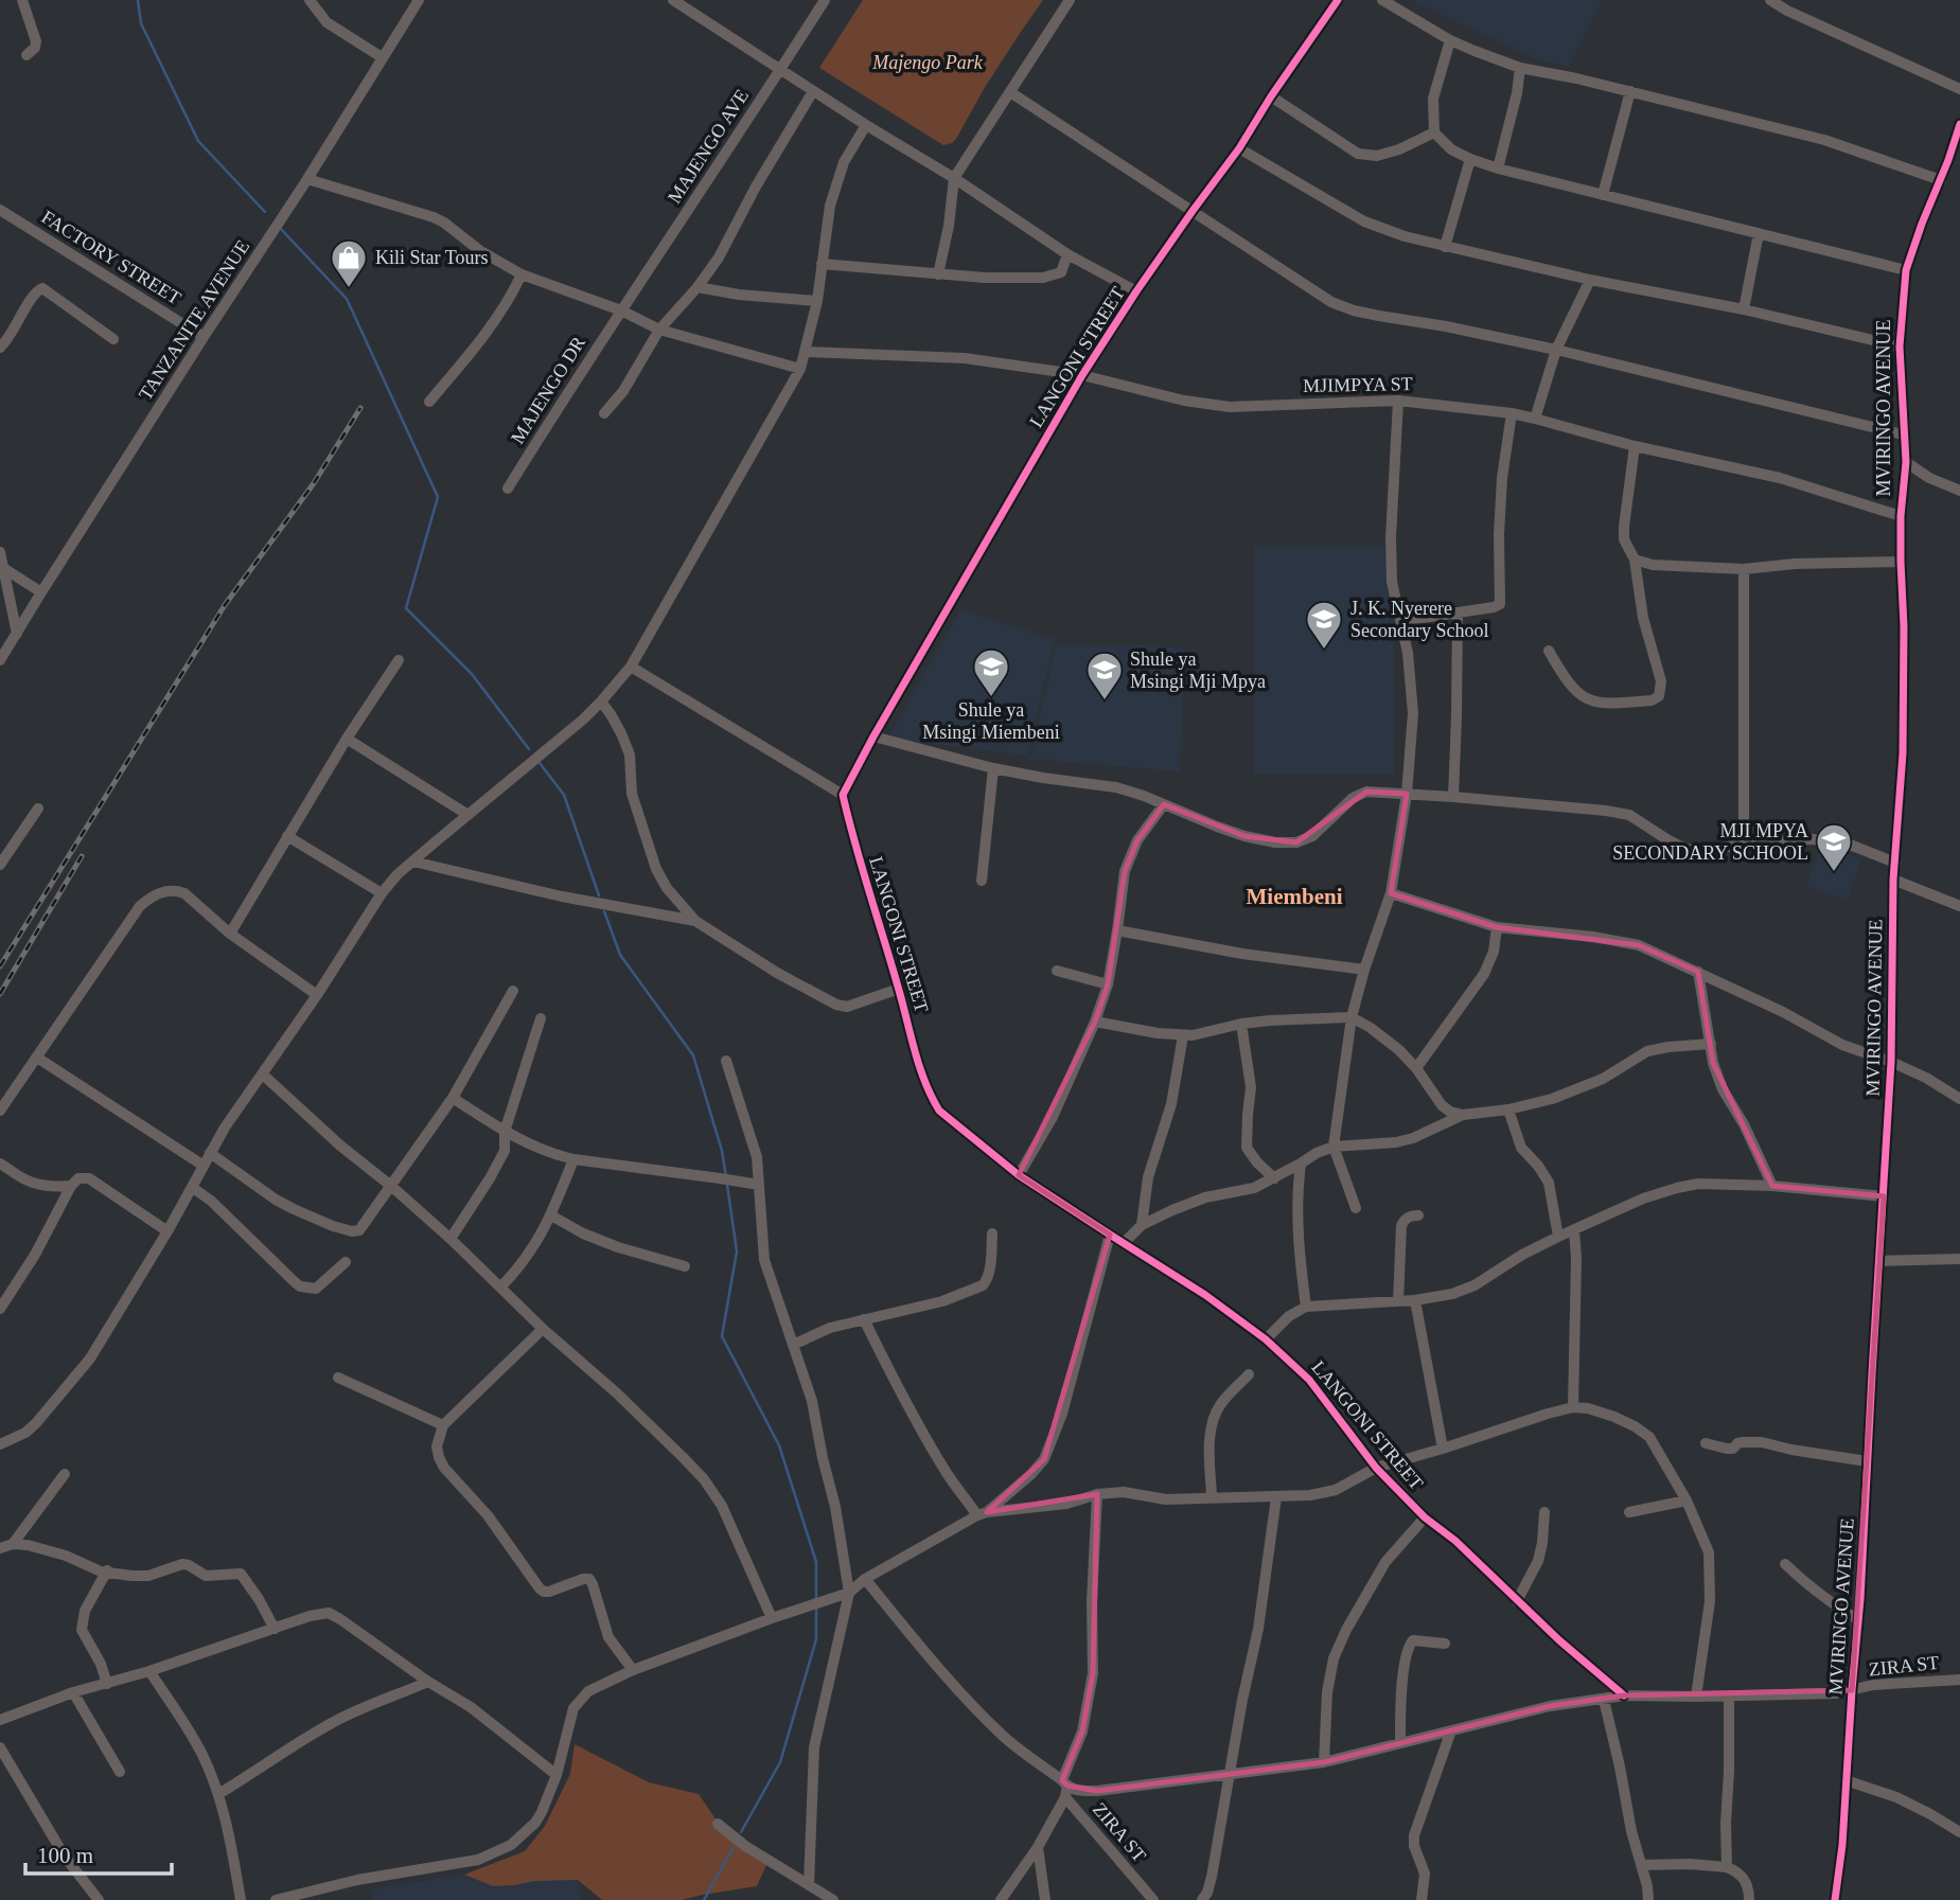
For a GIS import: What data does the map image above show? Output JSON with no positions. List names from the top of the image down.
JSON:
{
  "streets": {
    "street": [
      "MAJENGO AVE",
      "FACTORY STREET",
      "TANZANITE AVENUE",
      "LANGONI STREET",
      "MJIMPYA ST",
      "MAJENGO DR",
      "MVIRINGO AVENUE",
      "ZIRA ST"
    ]
  },
  "crossings": [
    ["MAJENGO AVE", "MAJENGO DR"],
    ["FACTORY STREET", "TANZANITE AVENUE"],
    ["LANGONI STREET", "MJIMPYA ST"],
    ["LANGONI STREET", "ZIRA ST"],
    ["MJIMPYA ST", "MVIRINGO AVENUE"],
    ["MVIRINGO AVENUE", "ZIRA ST"]
  ],
  "districts": ["Miembeni"],
  "parks": ["Majengo Park"],
  "places": {
    "shop": ["Kili Star Tours"],
    "school or university": [
      "J. K. Nyerere Secondary School",
      "Shule ya Msingi Miembeni",
      "Shule ya Msingi Mji Mpya",
      "MJI MPYA SECONDARY SCHOOL"
    ]
  },
  "scale_bar": "100 m"
}
